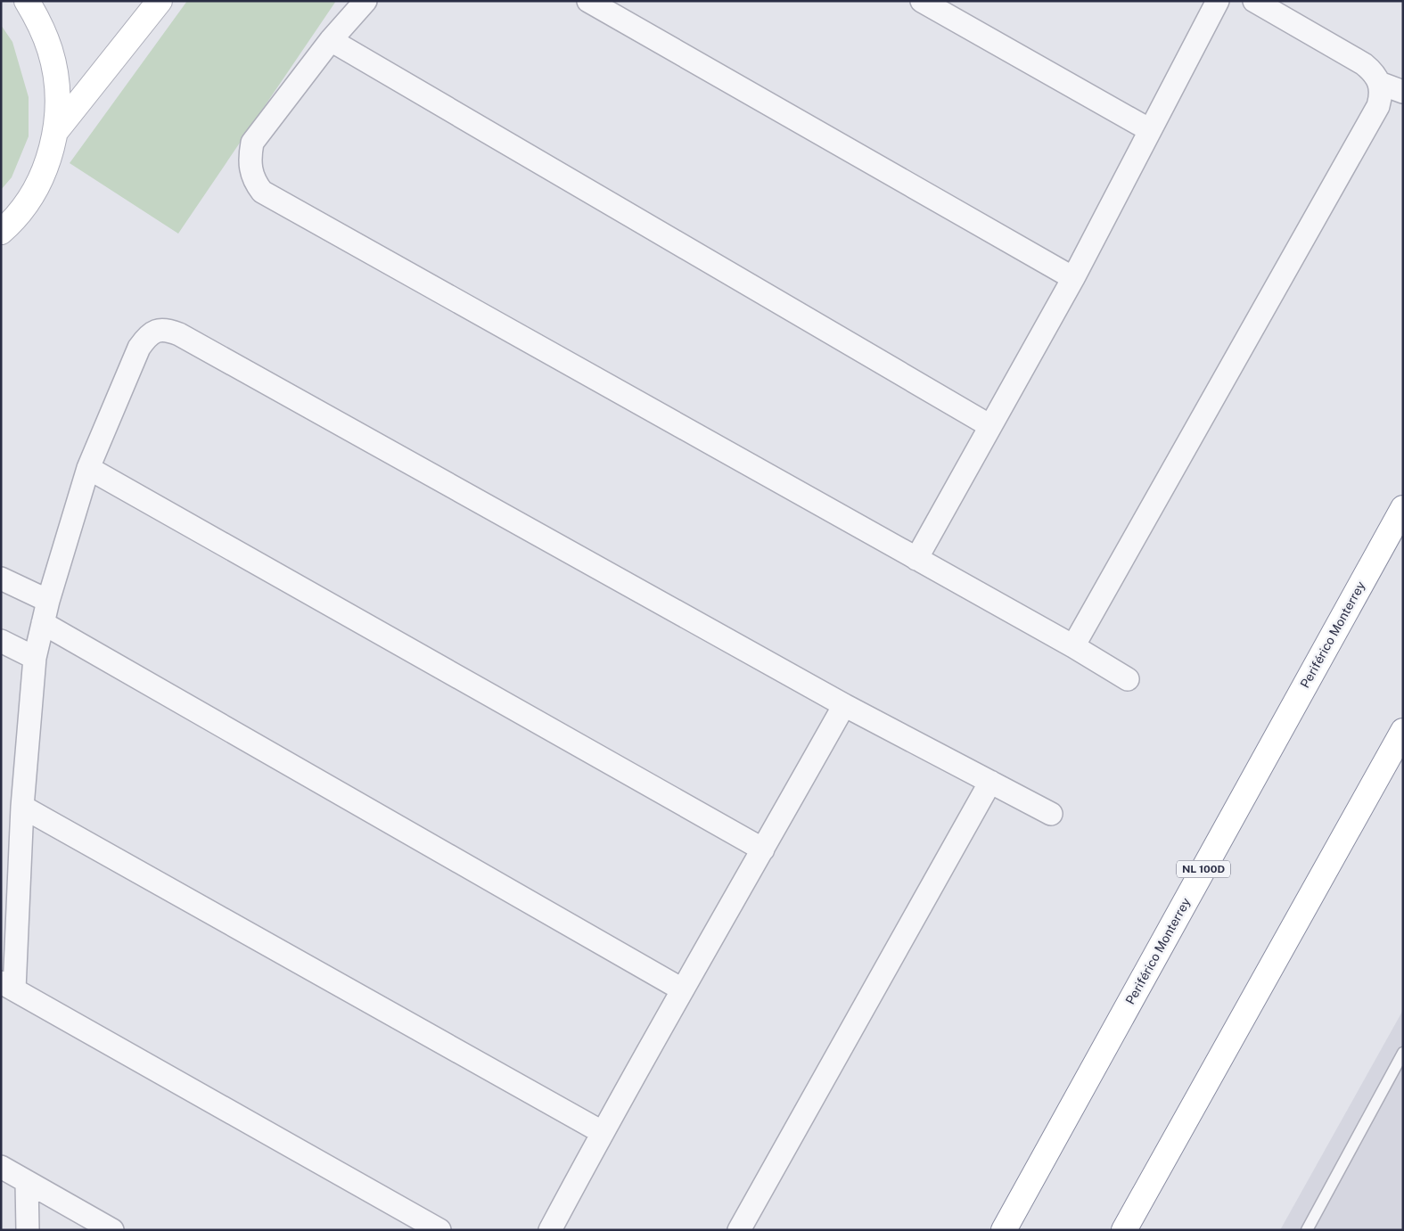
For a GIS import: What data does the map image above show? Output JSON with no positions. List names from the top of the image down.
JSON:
{
  "streets": {
    "main road": ["Periférico Monterrey", "NL 100D"]
  }
}
